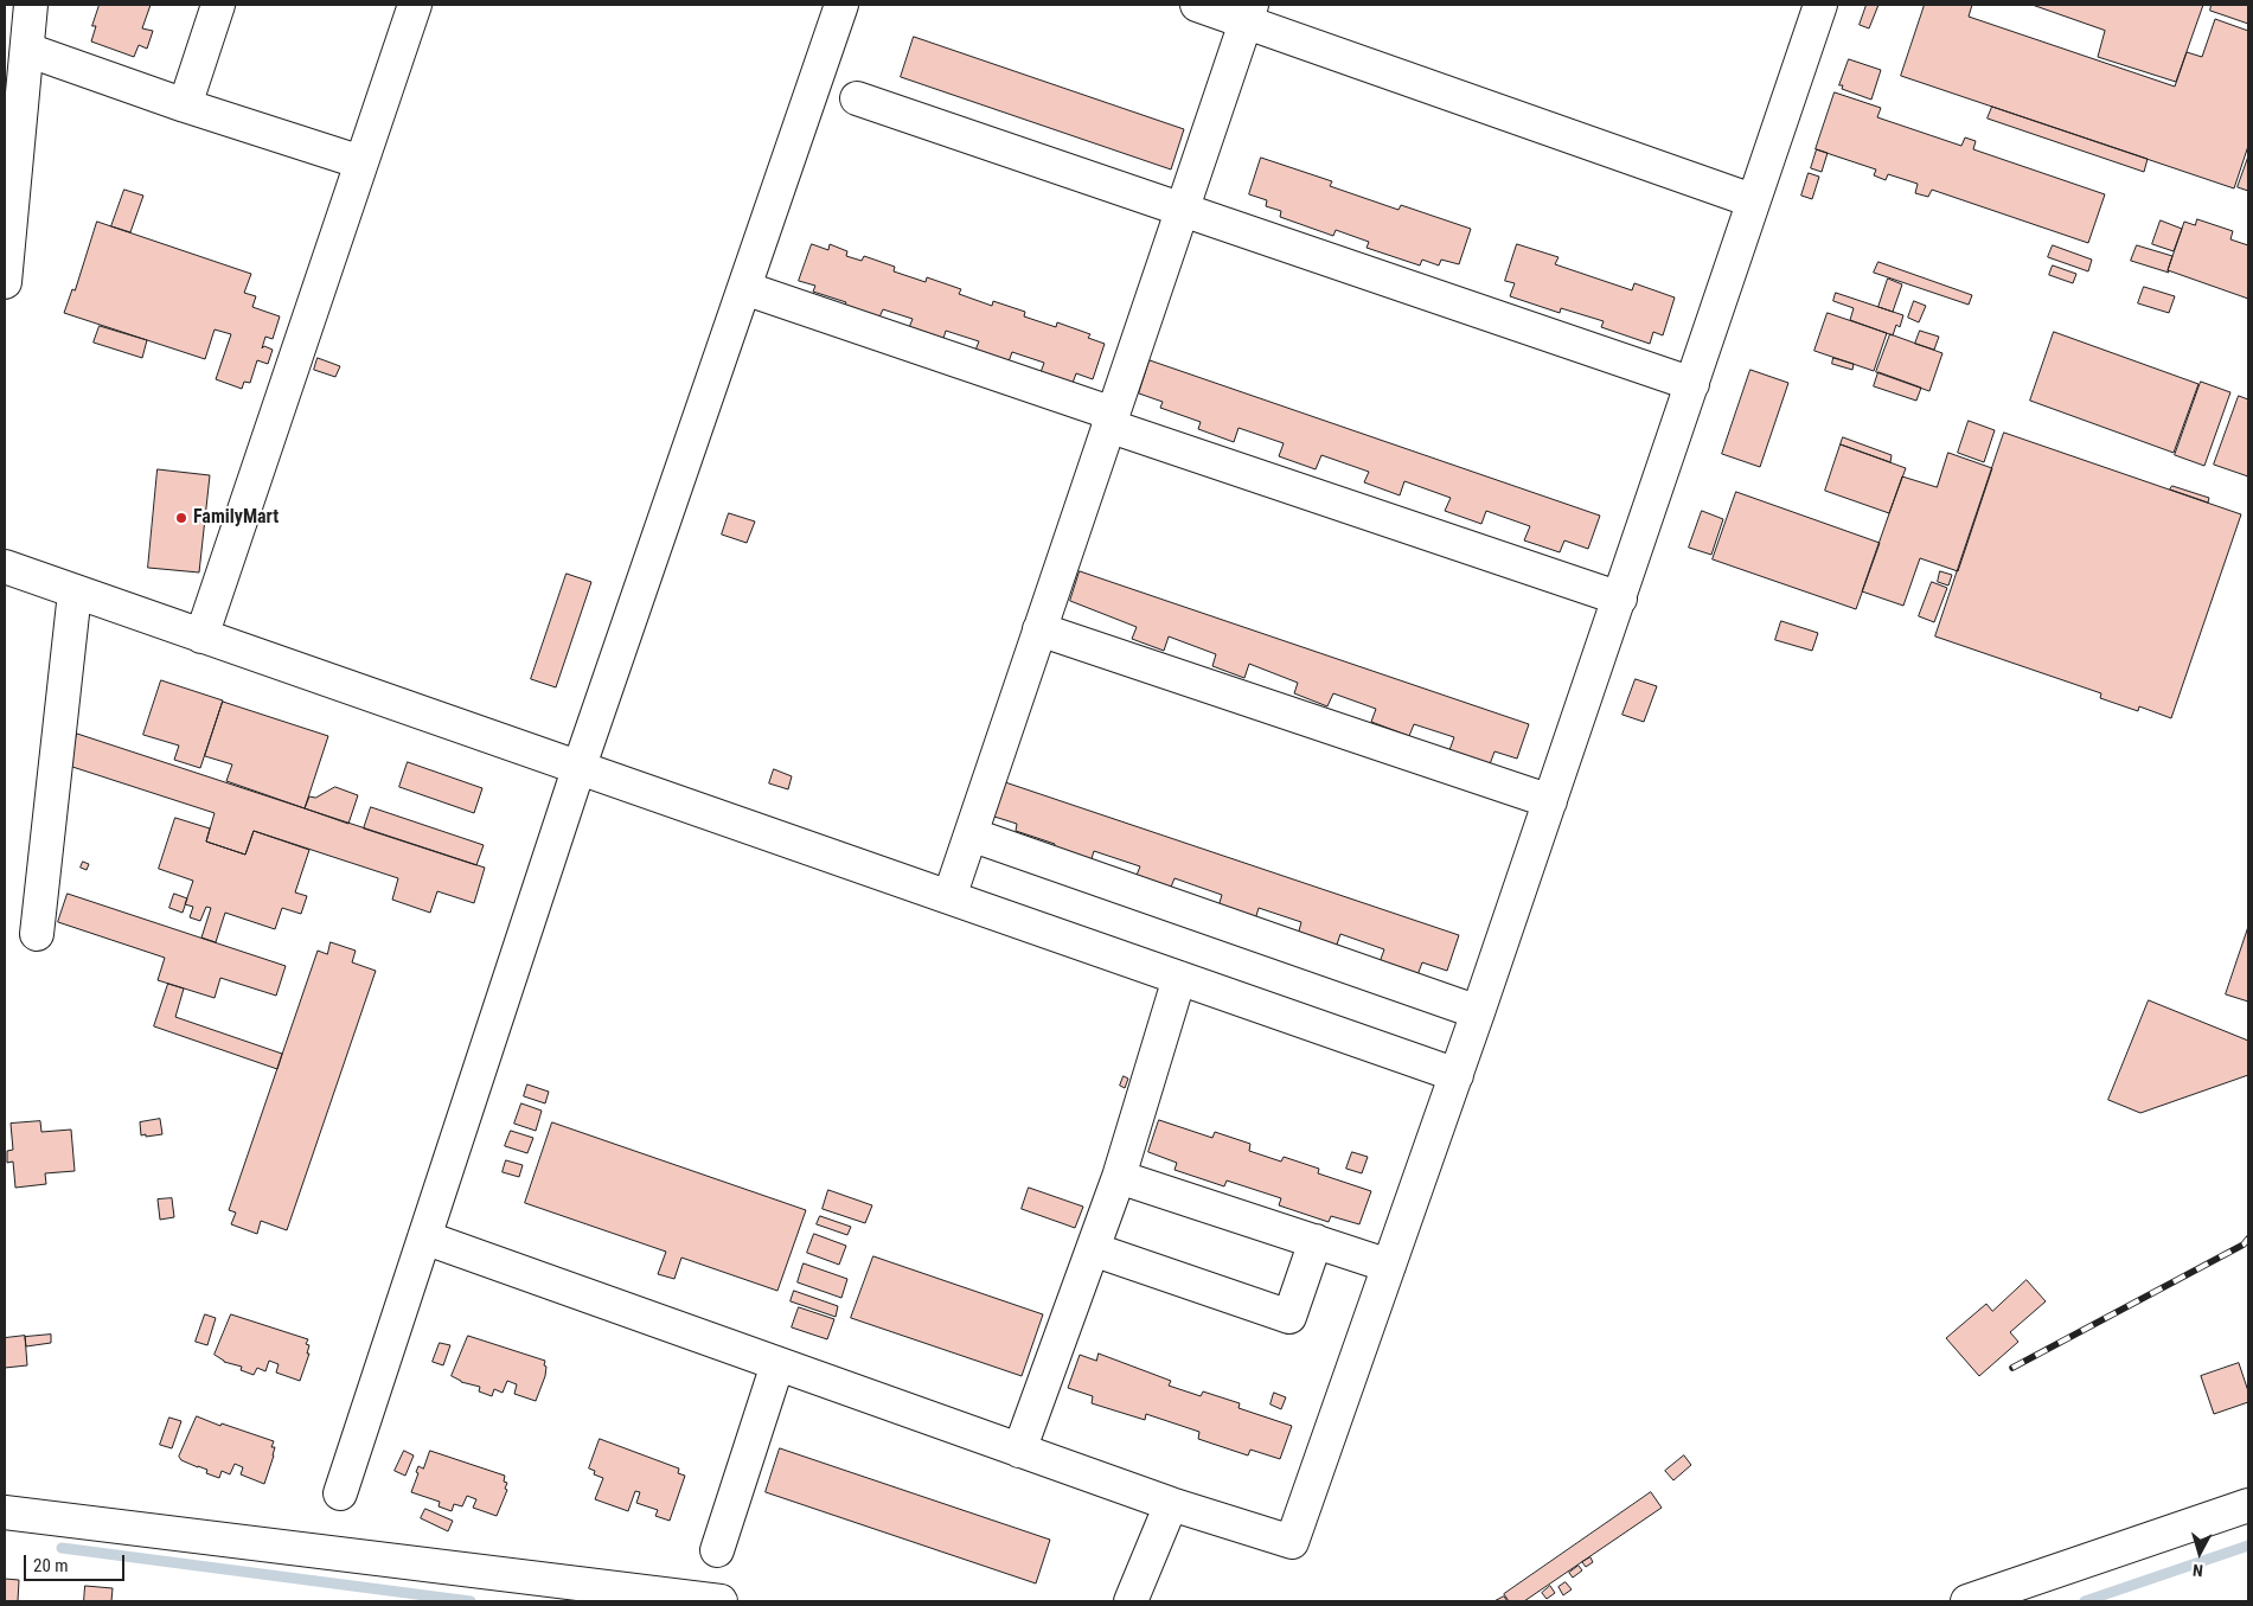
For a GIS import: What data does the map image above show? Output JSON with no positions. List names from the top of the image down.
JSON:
{
  "places": ["FamilyMart"],
  "scale_bar": "20 m",
  "north": "bottom"
}
